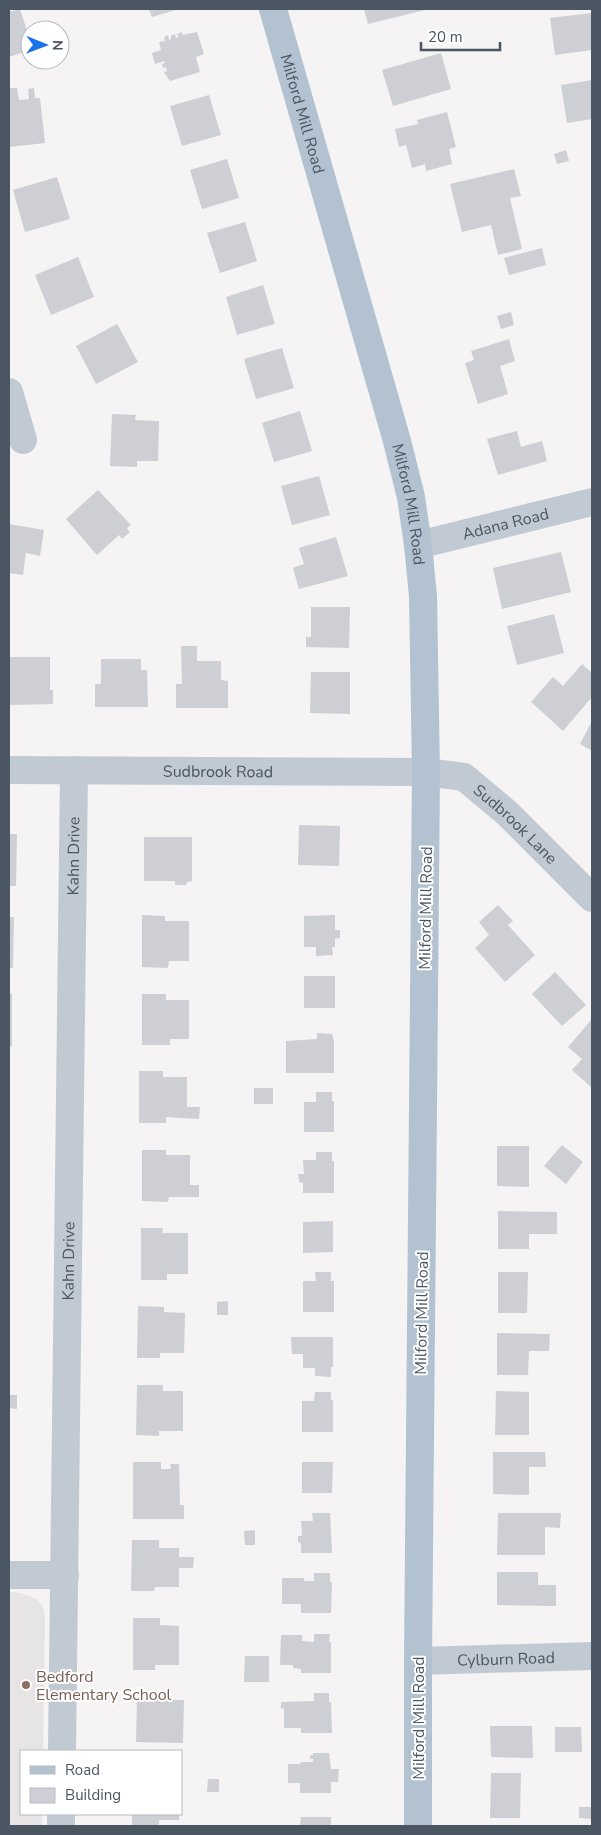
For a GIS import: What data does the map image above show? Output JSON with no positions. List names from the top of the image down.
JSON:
{
  "streets": {
    "main road": ["Milford Mill Road"],
    "street": [
      "Adana Road",
      "Sudbrook Road",
      "Sudbrook Lane",
      "Kahn Drive",
      "Cylburn Road"
    ]
  },
  "crossings": [
    ["Milford Mill Road", "Adana Road"],
    ["Milford Mill Road", "Sudbrook Road"],
    ["Milford Mill Road", "Sudbrook Lane"],
    ["Milford Mill Road", "Cylburn Road"],
    ["Sudbrook Road", "Sudbrook Lane"],
    ["Sudbrook Road", "Kahn Drive"]
  ],
  "places": ["Bedford Elementary School"],
  "legend": ["Road", "Building"],
  "scale_bar": "20 m",
  "north": "right"
}
